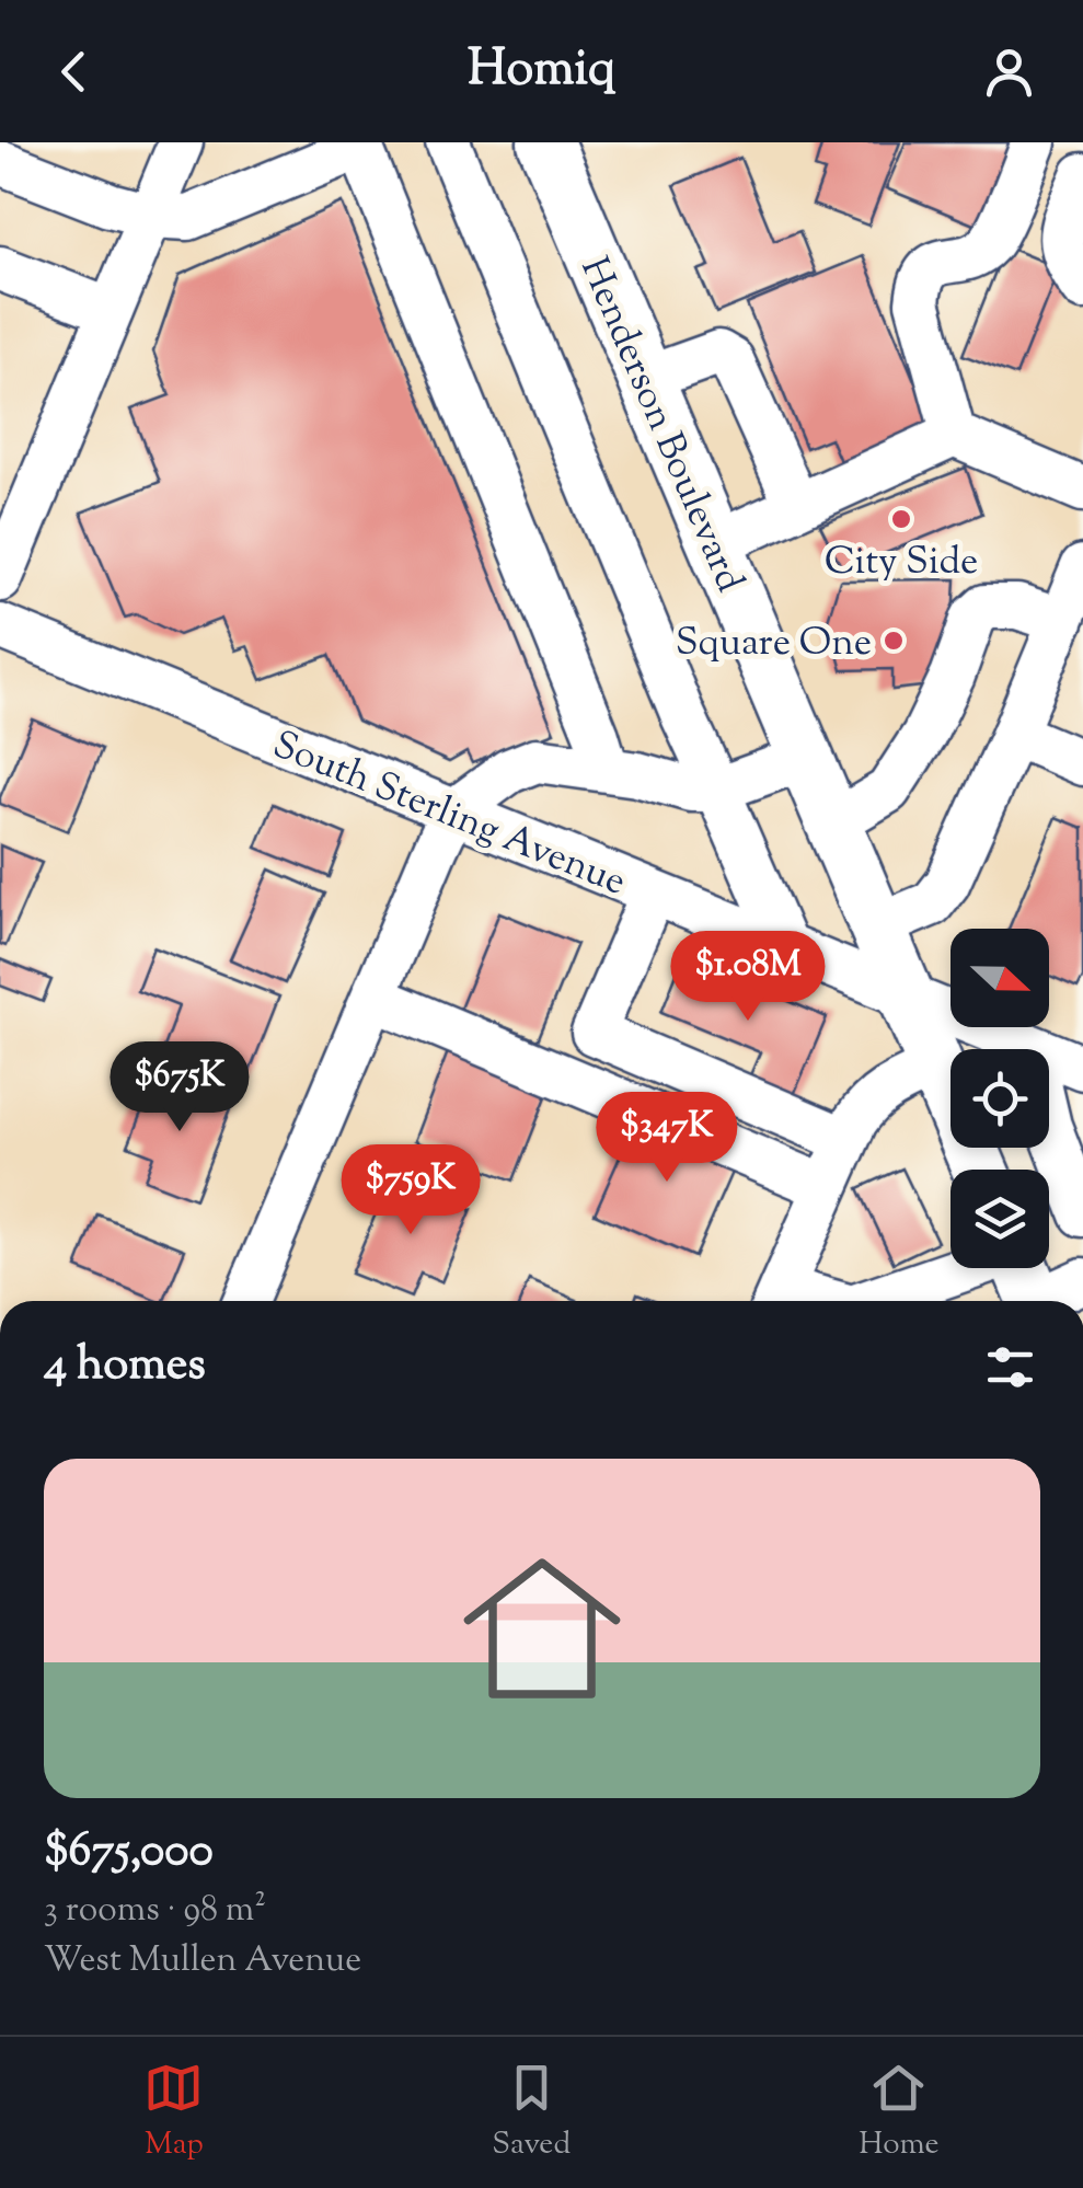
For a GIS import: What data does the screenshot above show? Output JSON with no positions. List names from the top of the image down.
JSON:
{
  "streets": {
    "main road": ["Henderson Boulevard"],
    "street": ["South Sterling Avenue"]
  },
  "crossings": [
    ["Henderson Boulevard", "South Sterling Avenue"]
  ],
  "places": ["City Side", "Square One"],
  "north": "right",
  "page": {
    "header": "Homiq",
    "price": [
      "$1.08M",
      "$675K",
      "$347K",
      "$759K"
    ],
    "heading": "4 homes",
    "list": [
      {
        "name": "$675,000",
        "note": "3 rooms · 98 m² · West Mullen Avenue"
      }
    ],
    "tabs": ["Map", "Saved", "Home"]
  }
}
